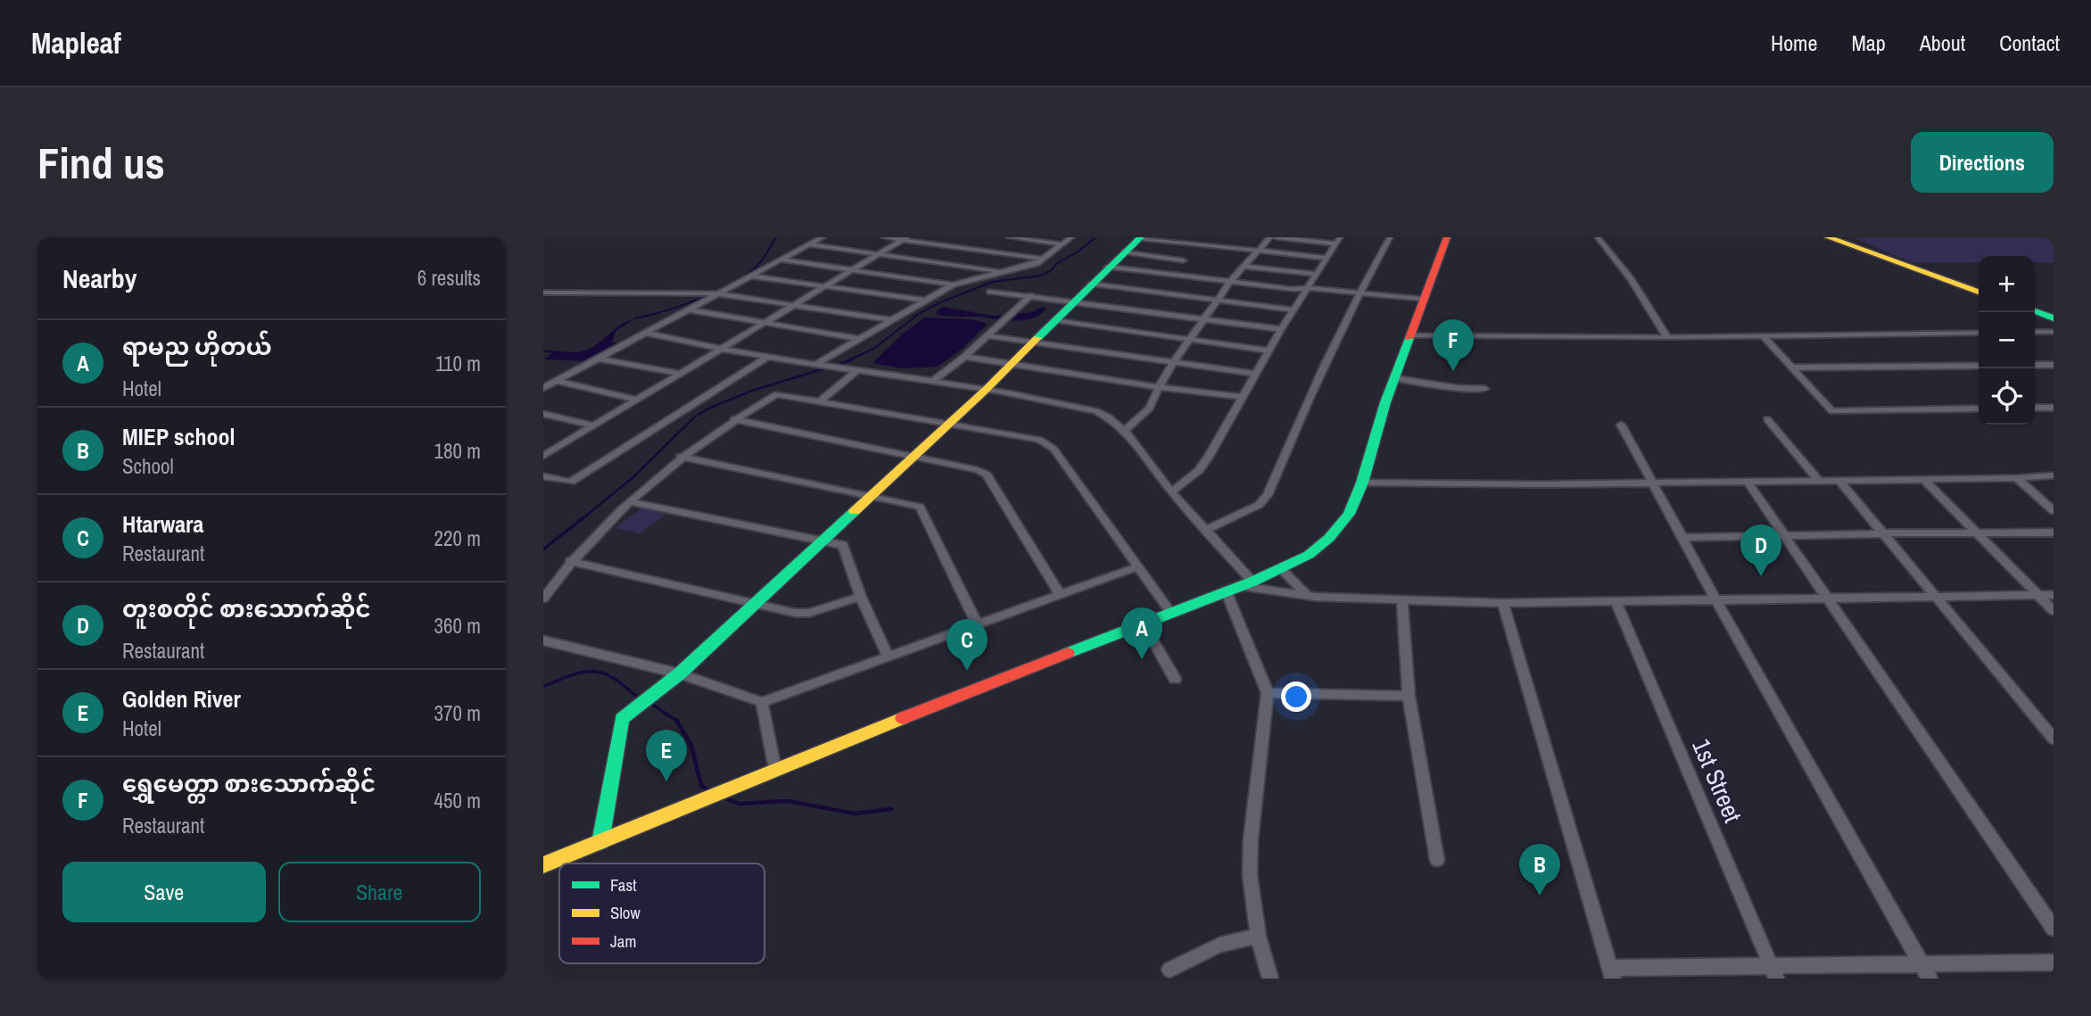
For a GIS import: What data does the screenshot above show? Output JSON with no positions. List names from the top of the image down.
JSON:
{
  "streets": {
    "street": ["1st Street"]
  },
  "legend": ["Fast", "Slow", "Jam"],
  "page": {
    "header": "Mapleaf",
    "nav": [
      "Home",
      "Map",
      "About",
      "Contact"
    ],
    "buttons": [
      "Directions",
      ["Save", "Share"]
    ],
    "title": "Find us",
    "heading": ["Nearby", "6 results"],
    "map_buttons": ["+", "−"],
    "list": [
      {
        "mark": "A",
        "name": "ရာမည ဟိုတယ်",
        "note": "Hotel",
        "value": "110 m"
      },
      {
        "mark": "B",
        "name": "MIEP school",
        "note": "School",
        "value": "180 m"
      },
      {
        "mark": "C",
        "name": "Htarwara",
        "note": "Restaurant",
        "value": "220 m"
      },
      {
        "mark": "D",
        "name": "တူးစတိုင် စားသောက်ဆိုင်",
        "note": "Restaurant",
        "value": "360 m"
      },
      {
        "mark": "E",
        "name": "Golden River",
        "note": "Hotel",
        "value": "370 m"
      },
      {
        "mark": "F",
        "name": "ရွှေမေတ္တာ စားသောက်ဆိုင်",
        "note": "Restaurant",
        "value": "450 m"
      }
    ],
    "pins": [
      "F",
      "D",
      "A",
      "C",
      "E",
      "B"
    ]
  }
}
